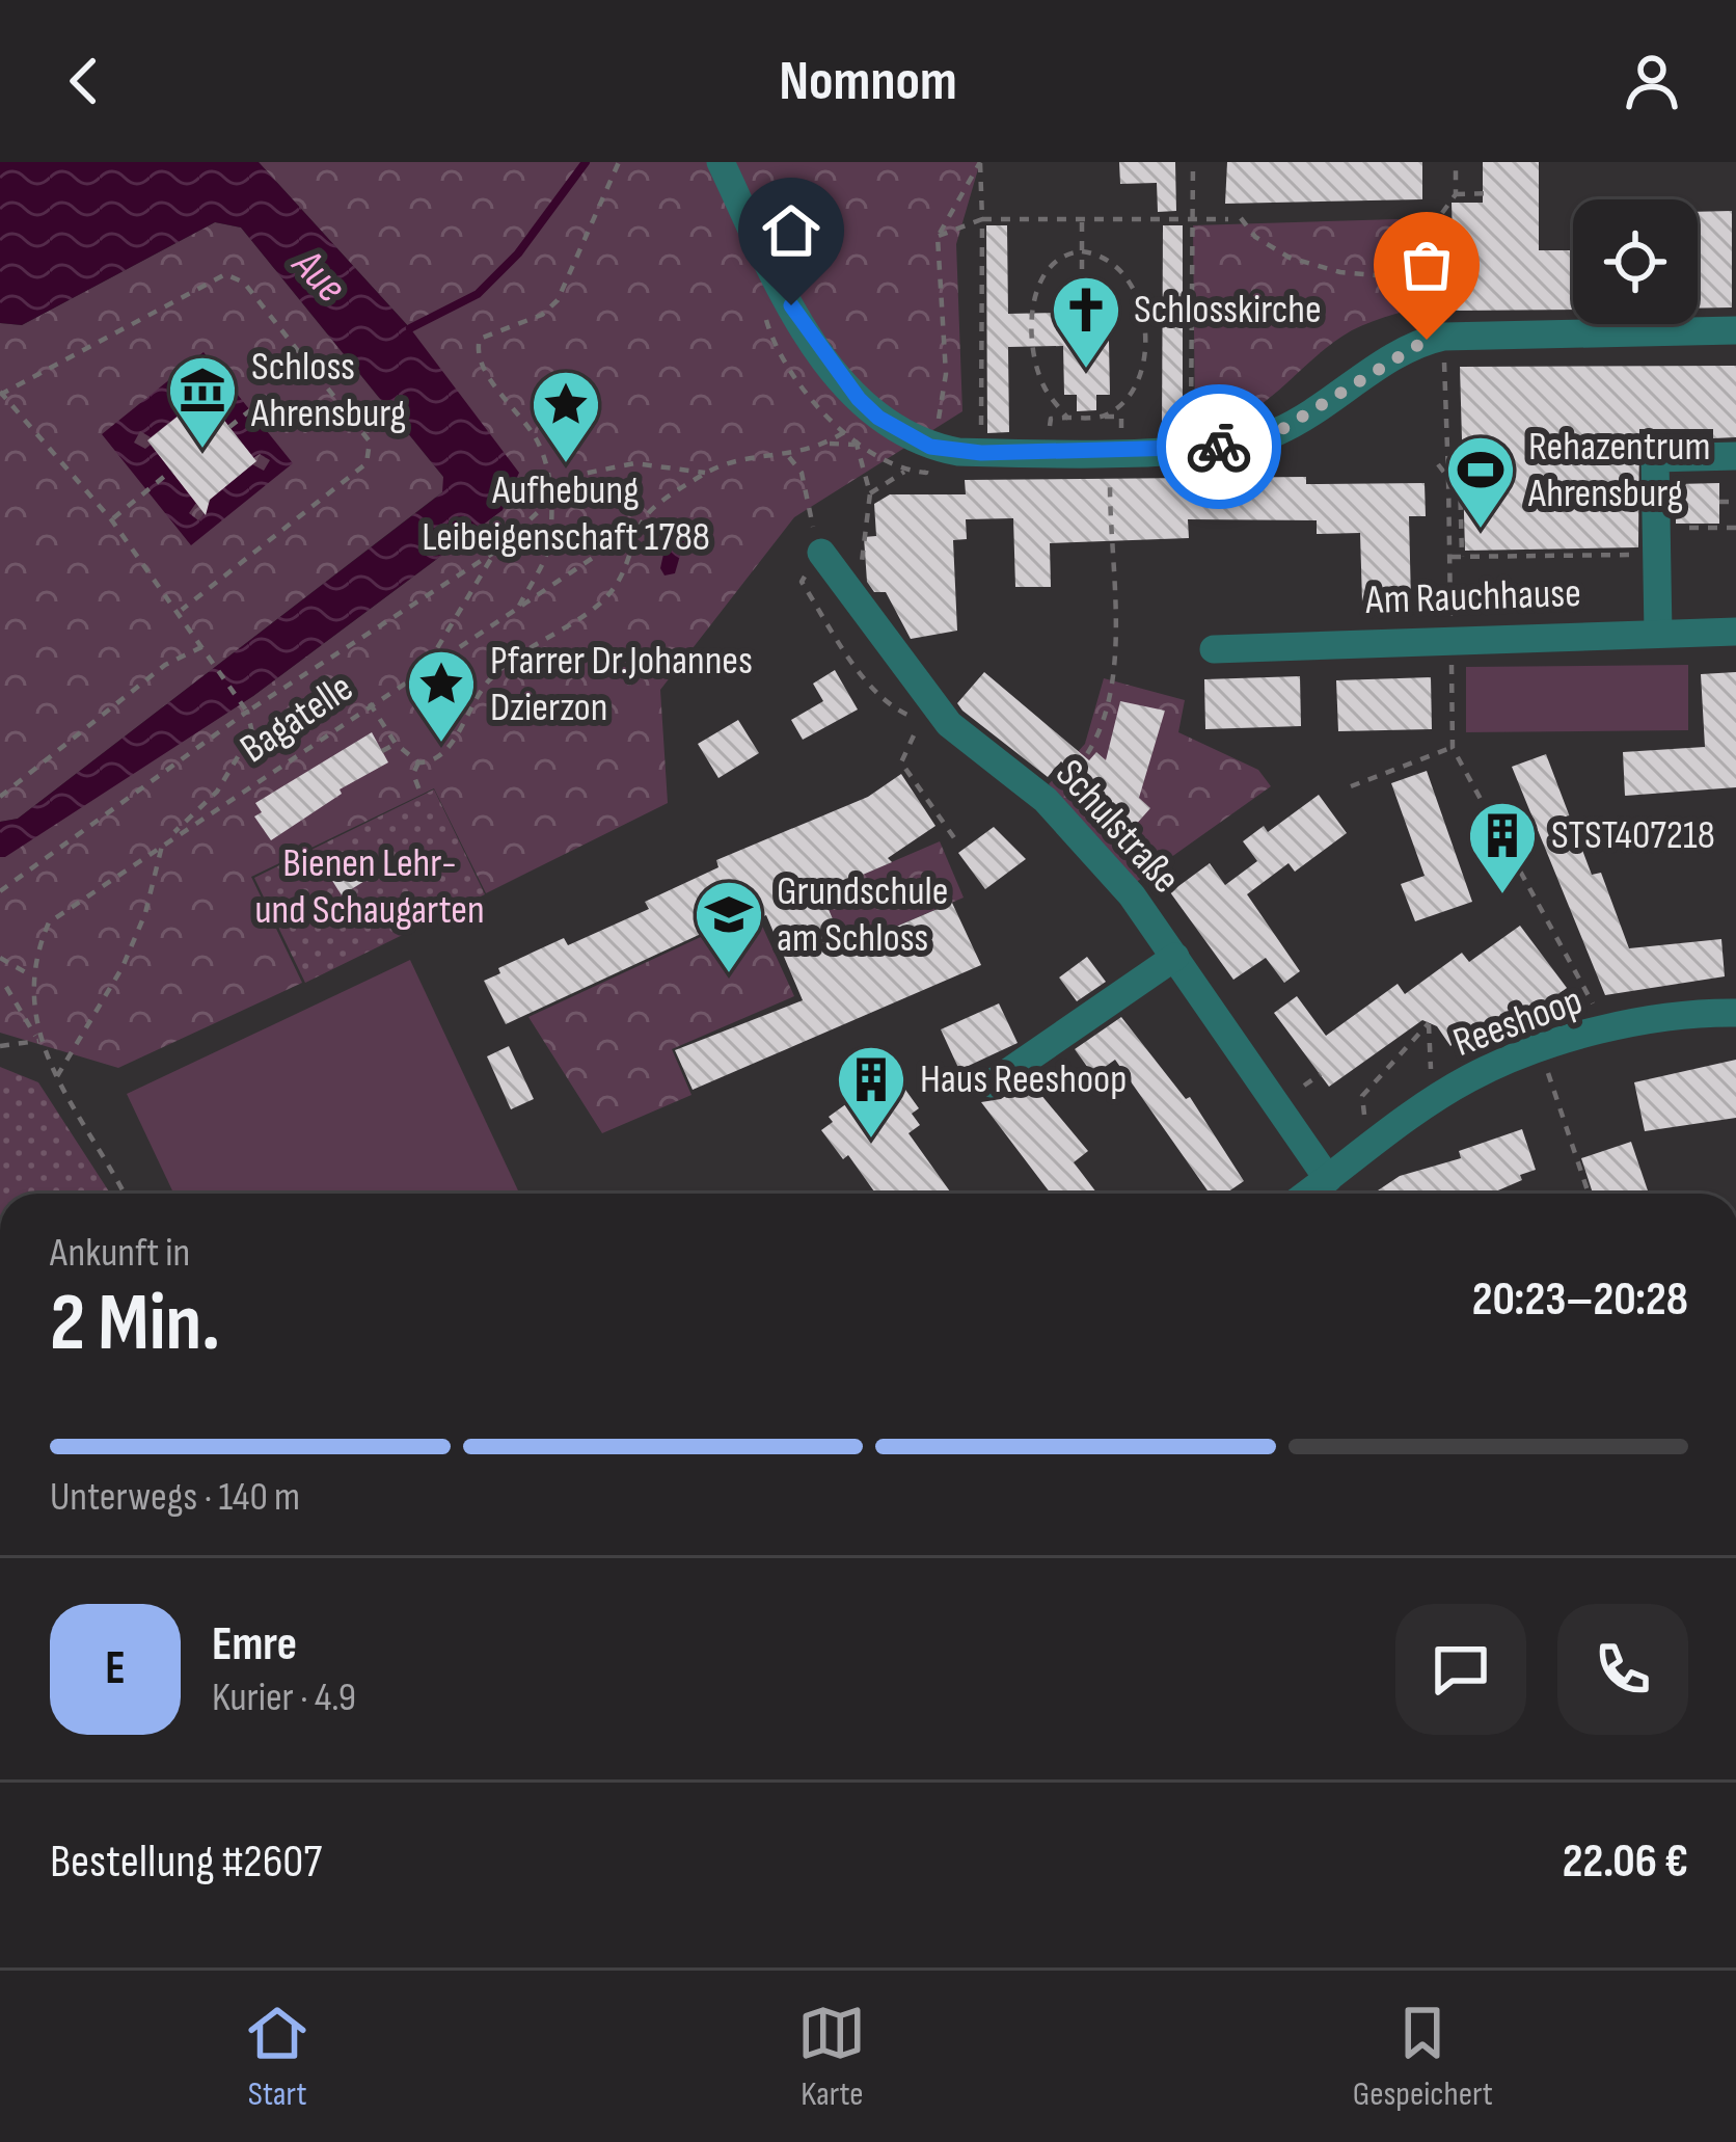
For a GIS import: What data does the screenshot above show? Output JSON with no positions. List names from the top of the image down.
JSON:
{
  "streets": {
    "street": ["Am Rauchhause", "Schulstraße", "Reeshoop"],
    "path": ["Bagatelle"]
  },
  "crossings": [
    ["Schulstraße", "Reeshoop"]
  ],
  "water": ["Aue"],
  "parks": ["Bienen Lehr- und Schaugarten"],
  "places": {
    "church": ["Schlosskirche"],
    "museum": ["Schloss Ahrensburg"],
    "place": ["Aufhebung Leibeigenschaft 1788", "Pfarrer Dr.Johannes Dzierzon"],
    "sports": ["Rehazentrum Ahrensburg"],
    "building": ["STST407218", "Haus Reeshoop"],
    "school or university": ["Grundschule am Schloss"]
  },
  "page": {
    "header": "Nomnom",
    "heading": ["2 Min.", "Ankunft in", "20:23–20:28"],
    "panel": [
      "Emre",
      "Kurier · 4.9",
      "Bestellung #2607",
      "22.06 €"
    ],
    "bar": "Unterwegs · 140 m",
    "round": "E",
    "tabs": ["Start", "Karte", "Gespeichert"]
  }
}
